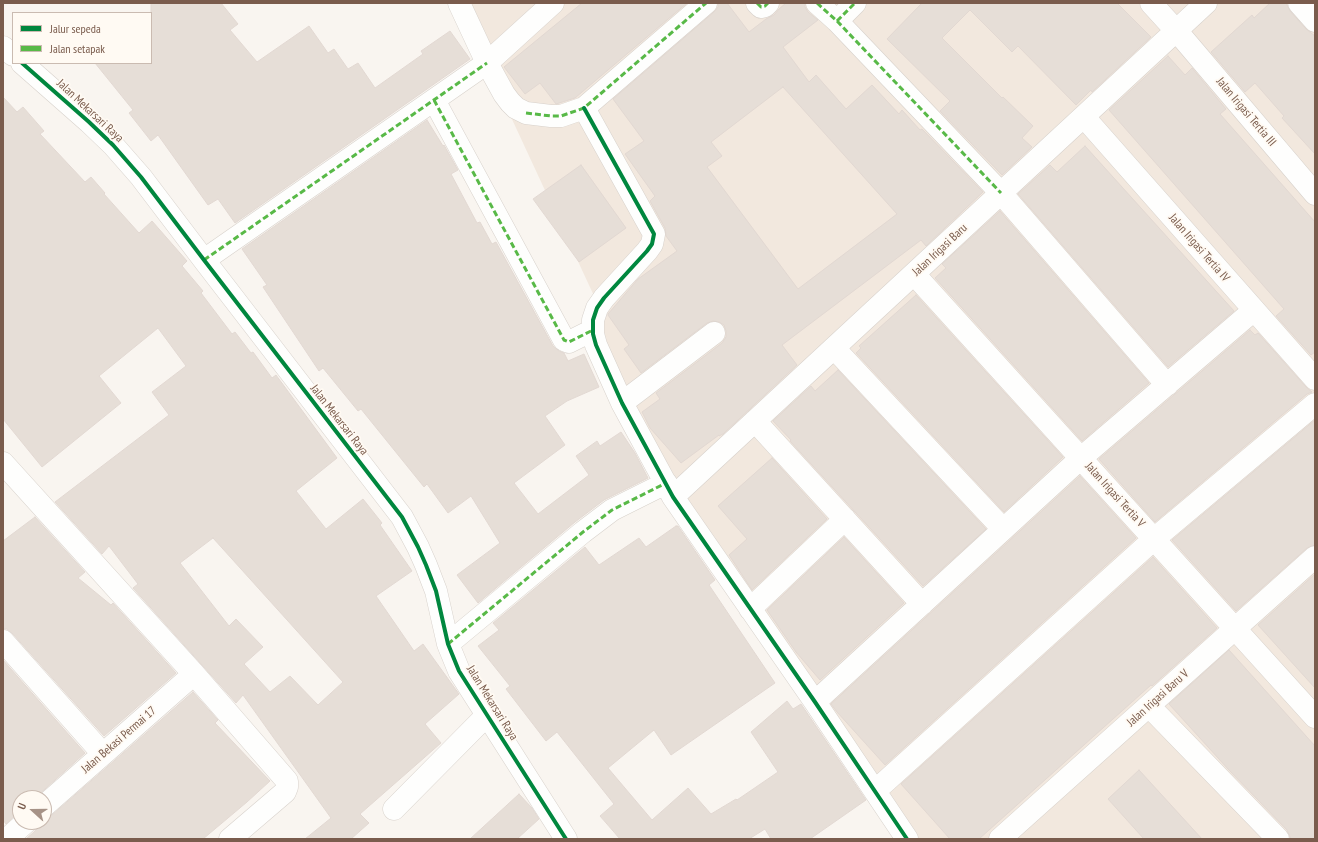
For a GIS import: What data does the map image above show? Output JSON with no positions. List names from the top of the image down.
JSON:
{
  "streets": {
    "street": [
      "Jalan Mekarsari Raya",
      "Jalan Irigasi Tertia III",
      "Jalan Irigasi Tertia IV",
      "Jalan Irigasi Baru",
      "Jalan Irigasi Tertia V",
      "Jalan Irigasi Baru V",
      "Jalan Bekasi Permai 17"
    ]
  },
  "crossings": [
    ["Jalan Mekarsari Raya", "Jalan Irigasi Baru"],
    ["Jalan Irigasi Tertia III", "Jalan Irigasi Baru"],
    ["Jalan Irigasi Tertia IV", "Jalan Irigasi Baru"],
    ["Jalan Irigasi Baru", "Jalan Irigasi Tertia V"],
    ["Jalan Irigasi Tertia V", "Jalan Irigasi Baru V"]
  ],
  "legend": ["Jalur sepeda", "Jalan setapak"],
  "north": "left"
}
